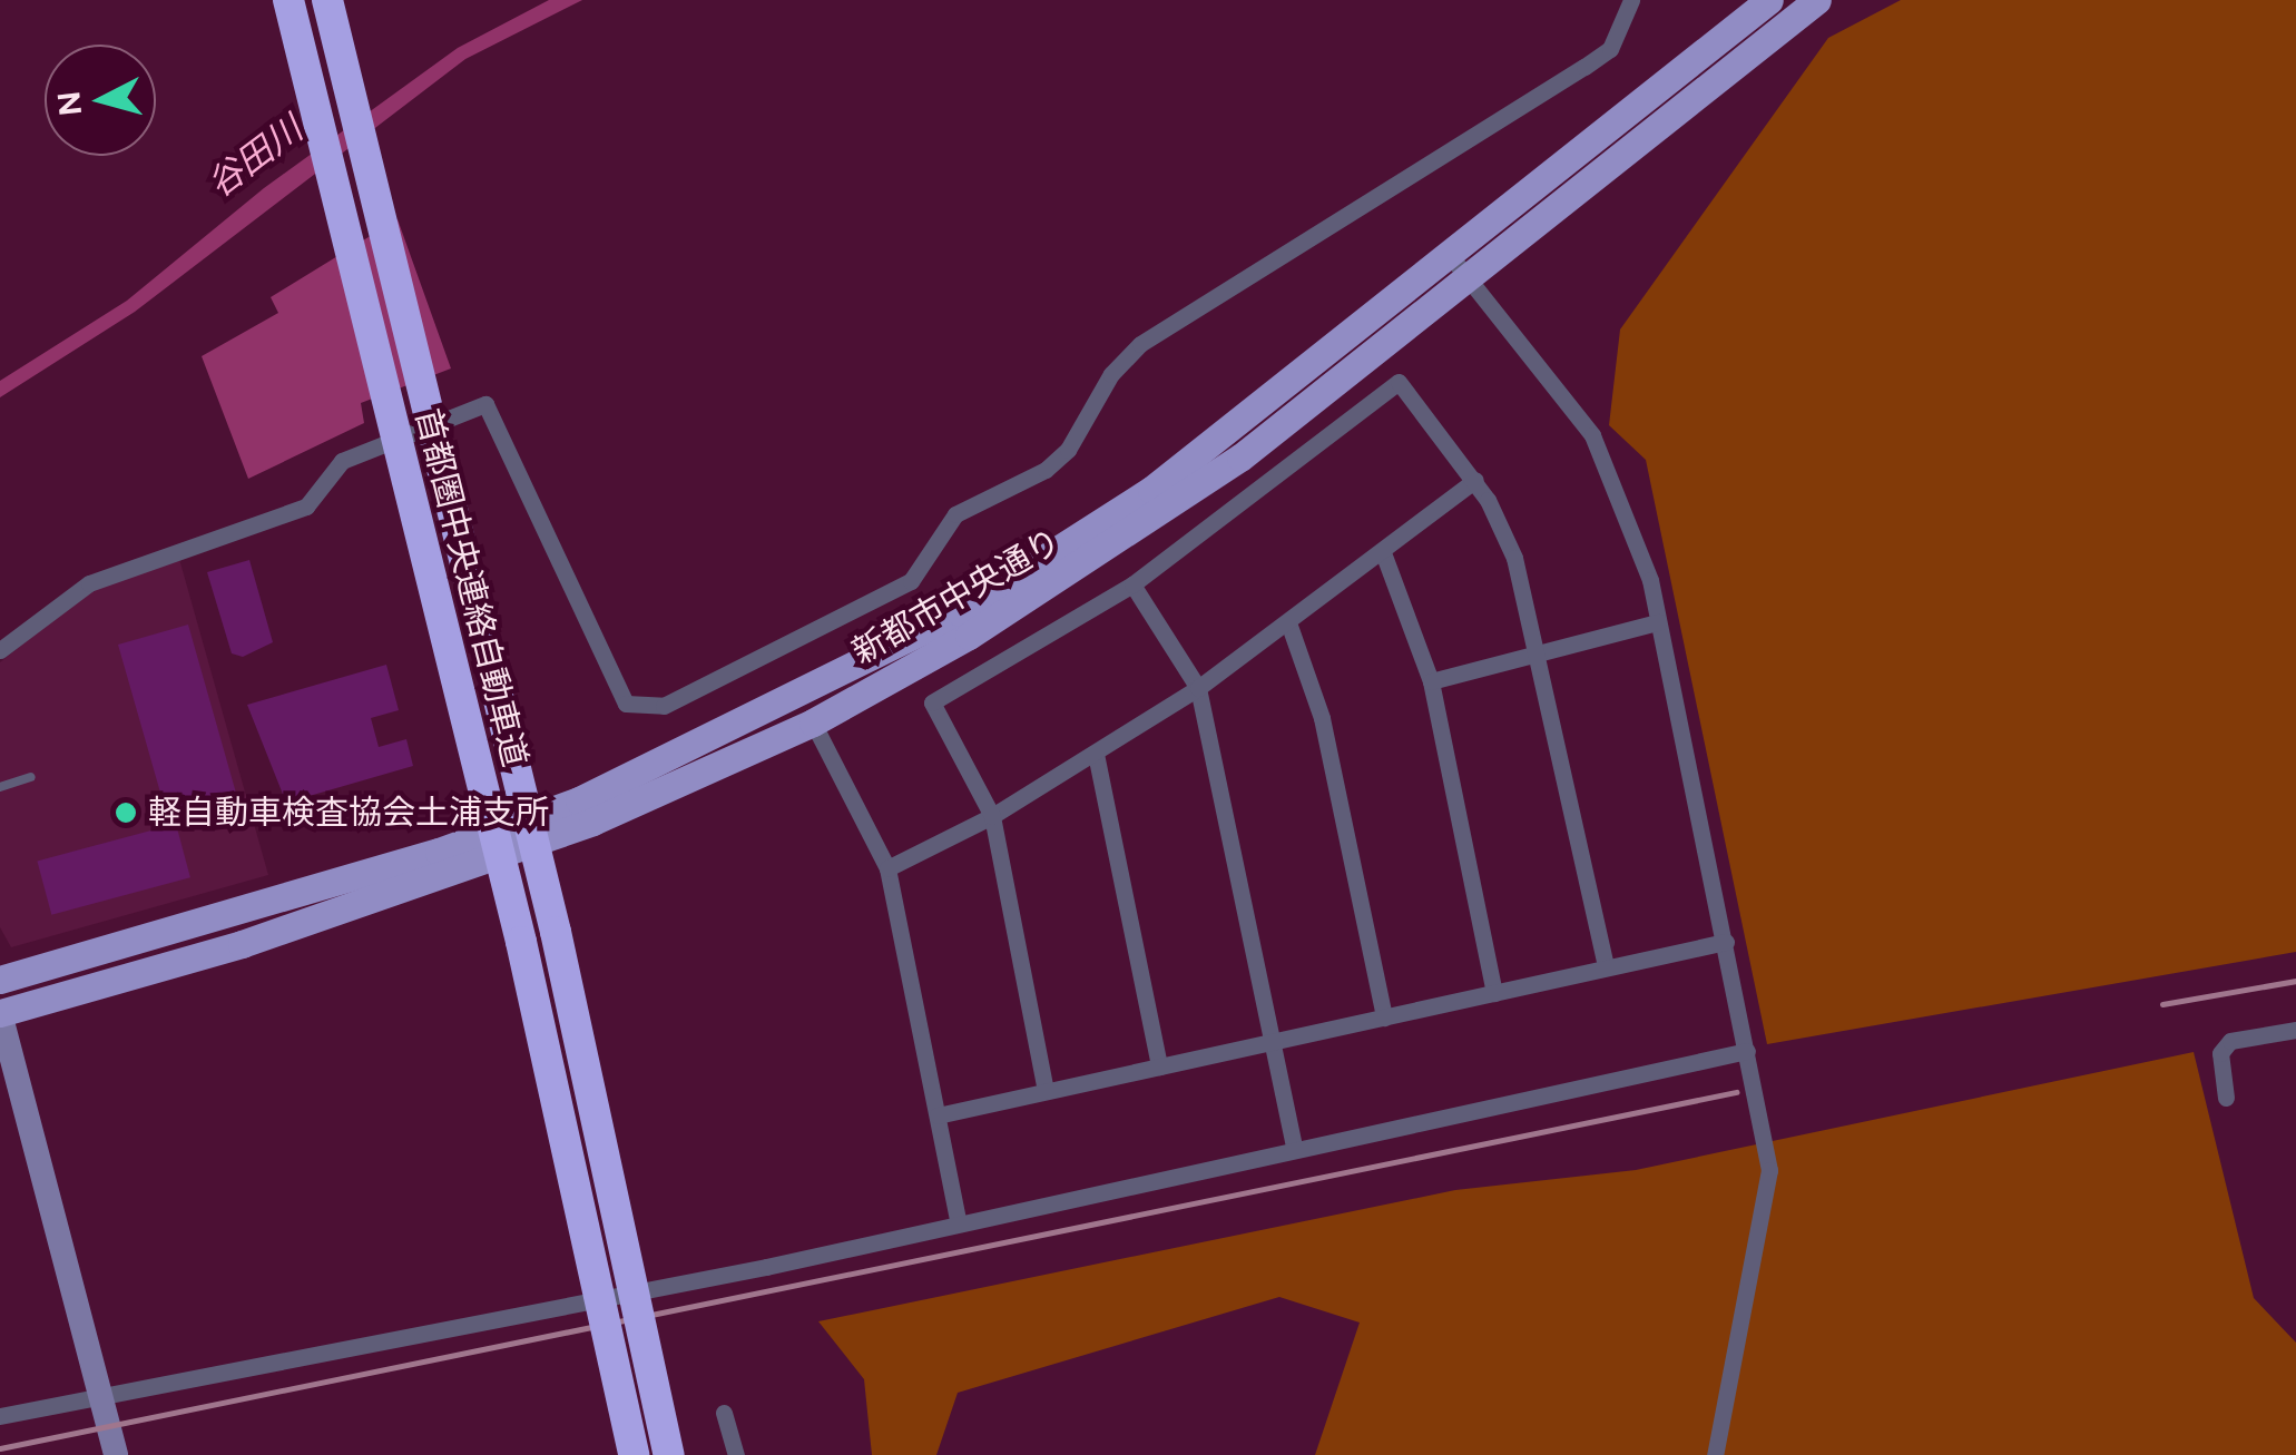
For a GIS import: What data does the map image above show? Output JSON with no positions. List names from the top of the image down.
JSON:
{
  "streets": {
    "highway": ["首都圏中央連絡自動車道"],
    "main road": ["新都市中央通り"]
  },
  "water": ["谷田川"],
  "places": ["軽自動車検査協会土浦支所"],
  "north": "left"
}
